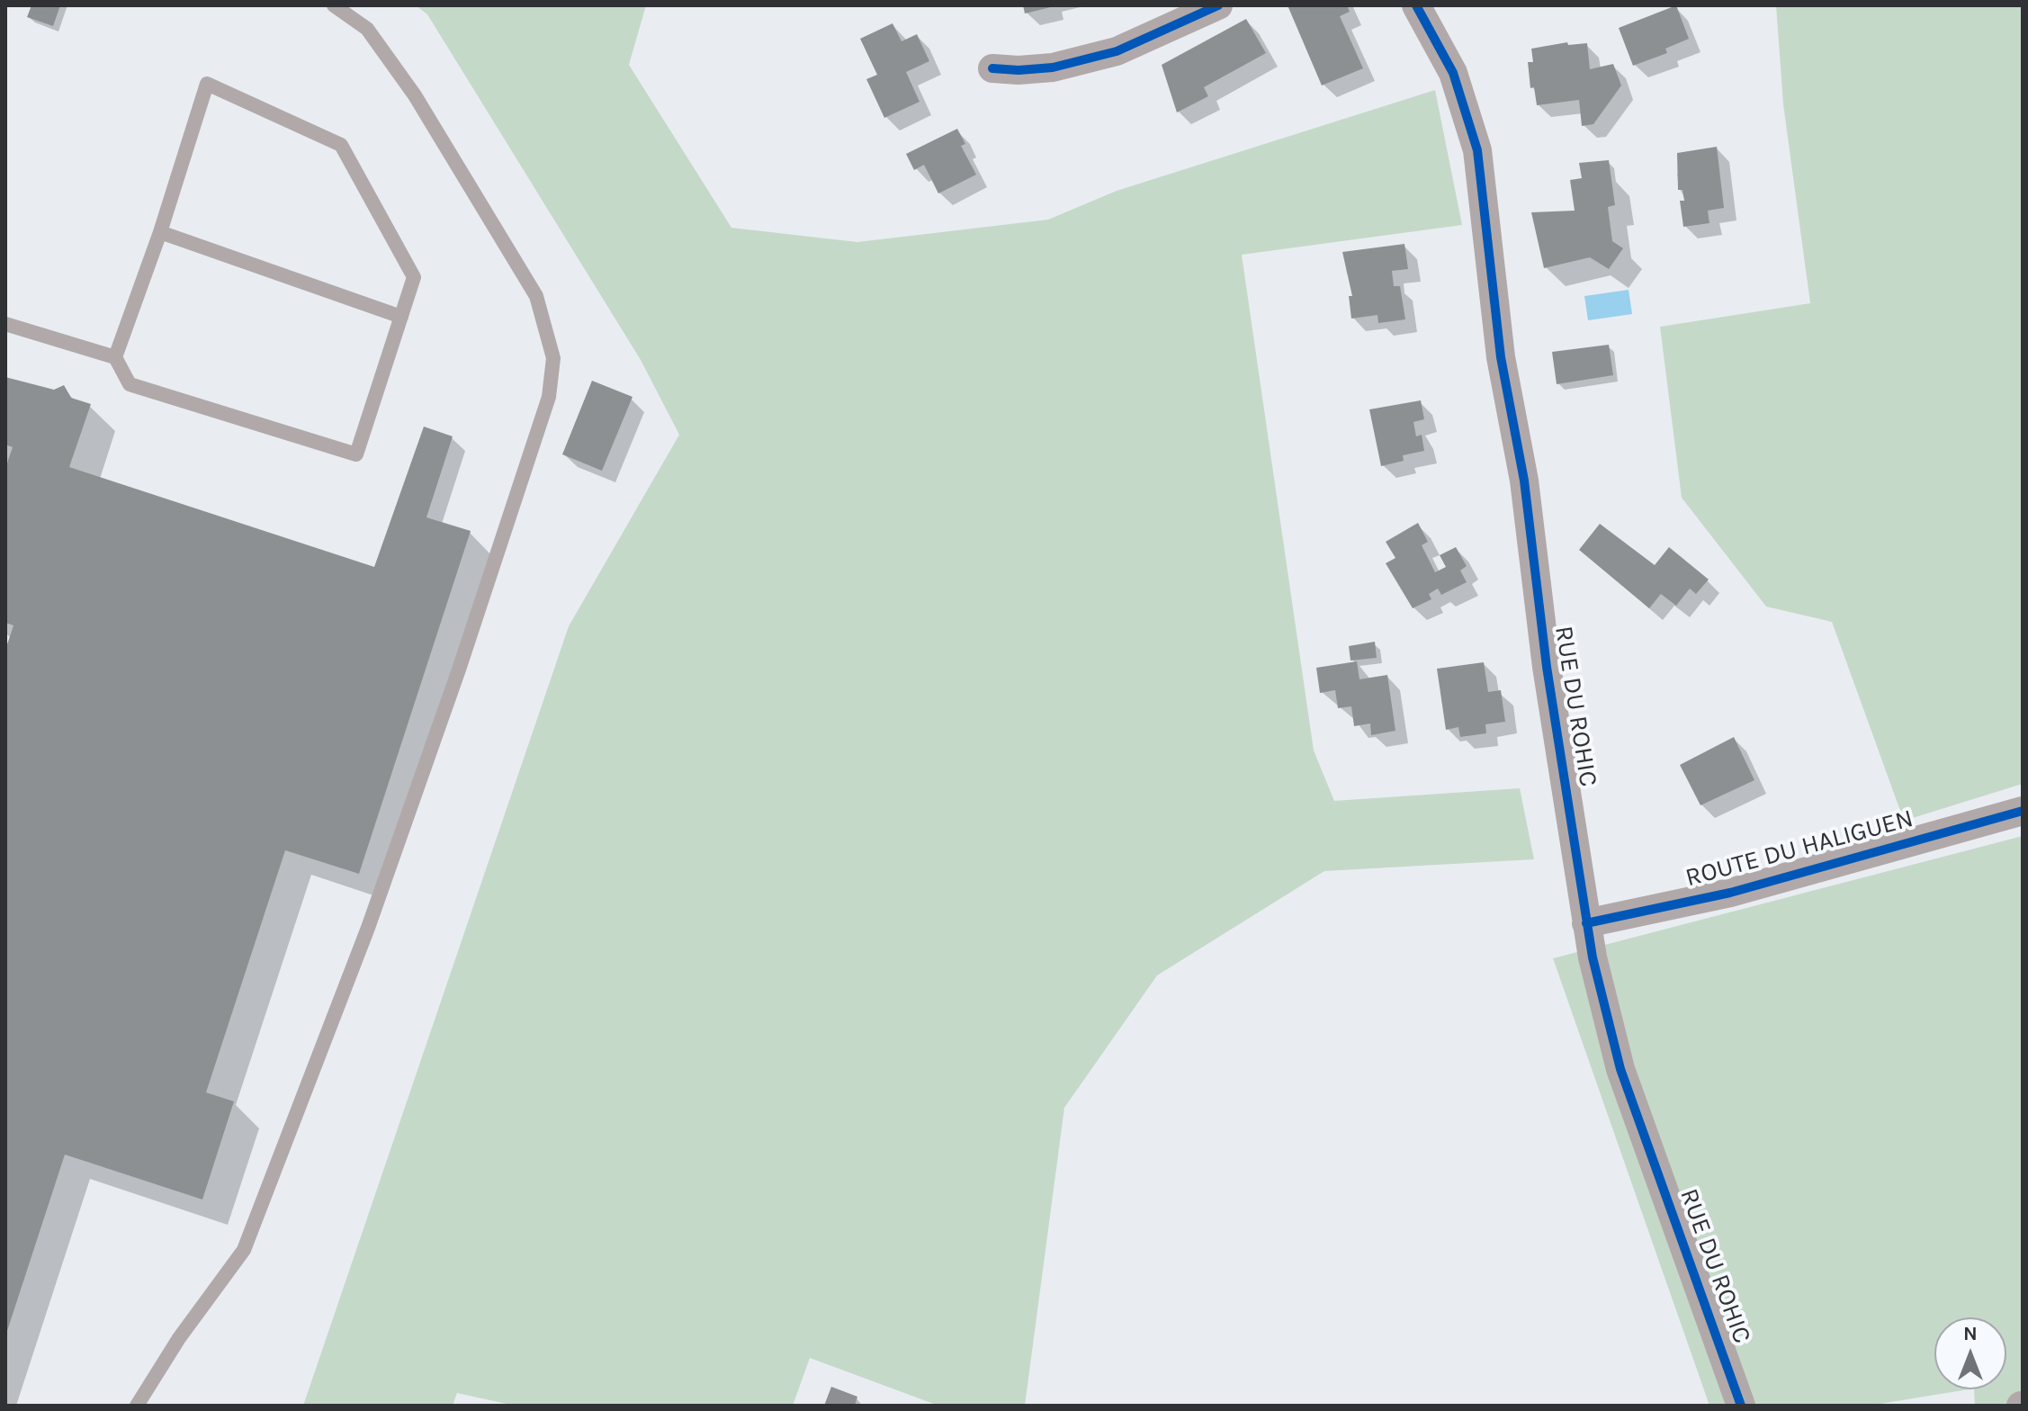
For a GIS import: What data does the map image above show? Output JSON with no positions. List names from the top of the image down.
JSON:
{
  "streets": {
    "street": ["RUE DU ROHIC", "ROUTE DU HALIGUEN"]
  },
  "crossings": [
    ["RUE DU ROHIC", "ROUTE DU HALIGUEN"]
  ],
  "north": "top"
}
